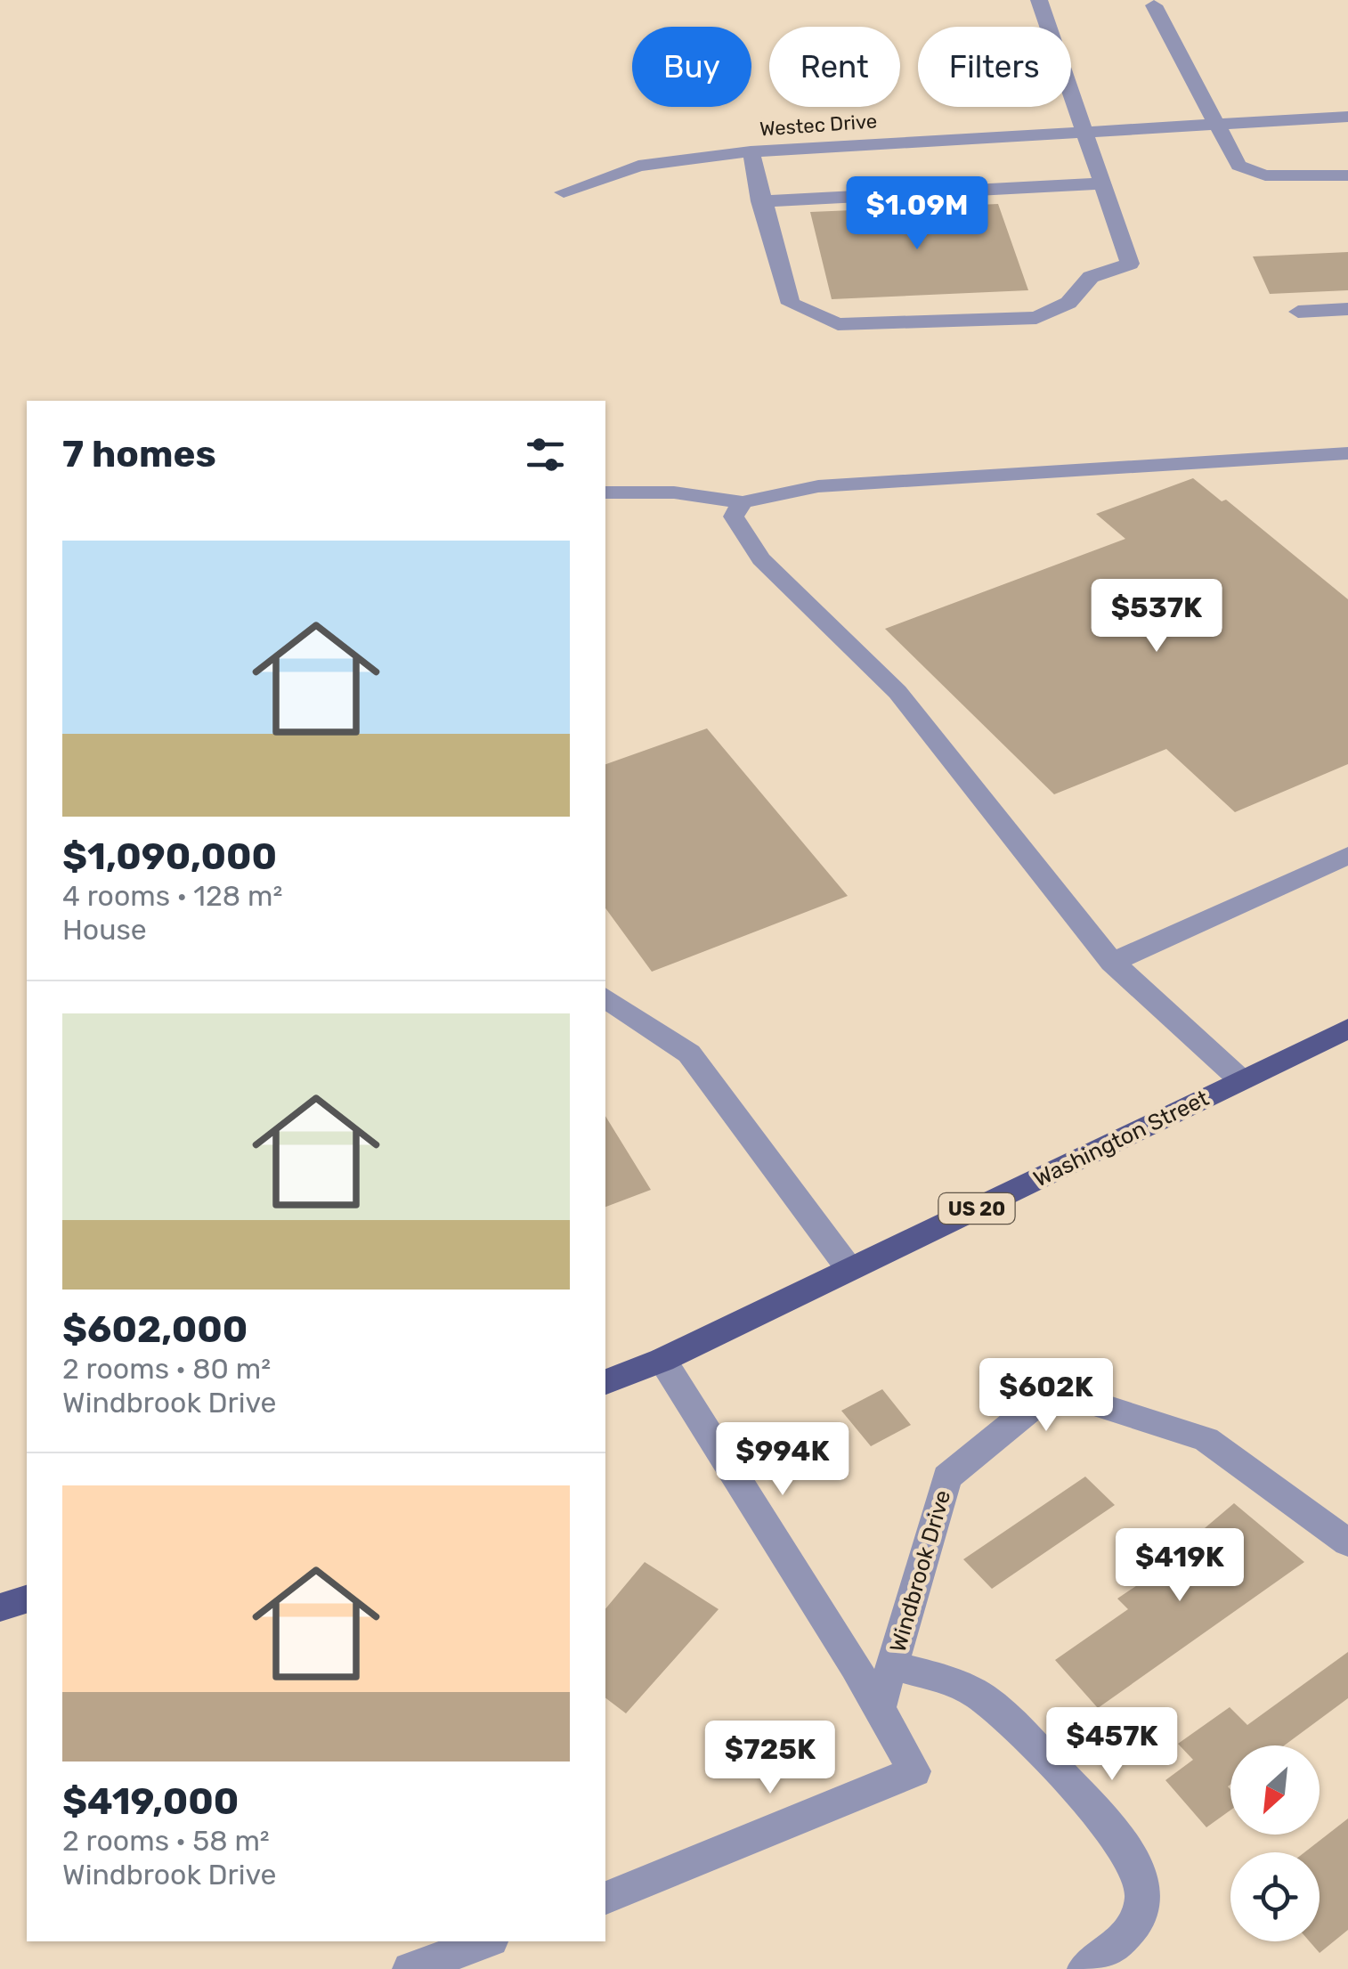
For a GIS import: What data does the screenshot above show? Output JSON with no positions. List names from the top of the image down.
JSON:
{
  "streets": {
    "main road": ["Washington Street", "US 20"],
    "street": ["Westec Drive", "Windbrook Drive"]
  },
  "north": "bottom left",
  "page": {
    "chip": ["Buy", "Rent", "Filters"],
    "price": [
      "$1.09M",
      "$537K",
      "$602K",
      "$994K",
      "$419K",
      "$457K",
      "$725K"
    ],
    "heading": "7 homes",
    "list": [
      {
        "name": "$1,090,000",
        "note": "4 rooms · 128 m² · House"
      },
      {
        "name": "$602,000",
        "note": "2 rooms · 80 m² · Windbrook Drive"
      },
      {
        "name": "$419,000",
        "note": "2 rooms · 58 m² · Windbrook Drive"
      }
    ]
  }
}
